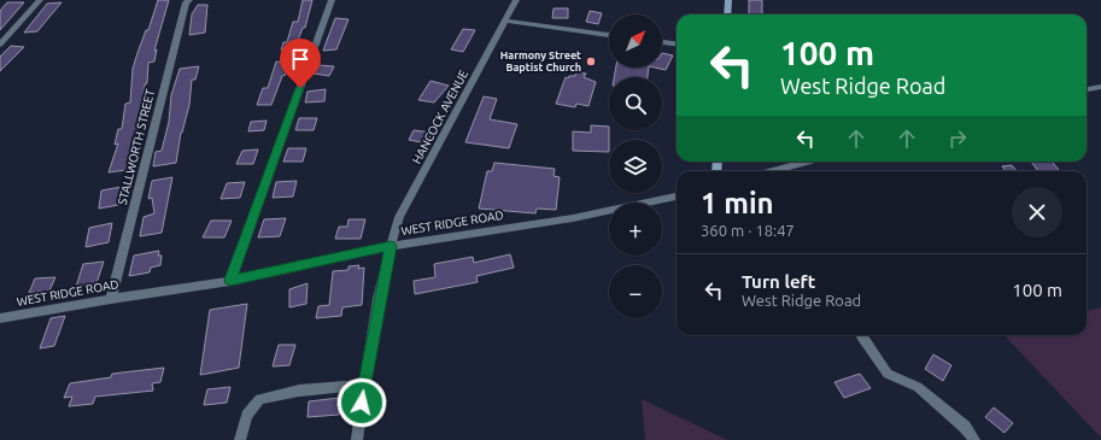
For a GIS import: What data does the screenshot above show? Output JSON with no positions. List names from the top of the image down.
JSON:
{
  "streets": {
    "street": ["HANCOCK AVENUE", "STALLWORTH STREET", "WEST RIDGE ROAD"]
  },
  "crossings": [
    ["HANCOCK AVENUE", "WEST RIDGE ROAD"],
    ["STALLWORTH STREET", "WEST RIDGE ROAD"]
  ],
  "places": ["Harmony Street Baptist Church"],
  "north": "top right",
  "page": {
    "map_buttons": ["+", "−"],
    "turn": ["100 m", "West Ridge Road"],
    "heading": ["1 min", "360 m · 18:47"],
    "list": [
      {
        "name": "Turn left",
        "note": "West Ridge Road",
        "value": "100 m"
      }
    ]
  }
}
